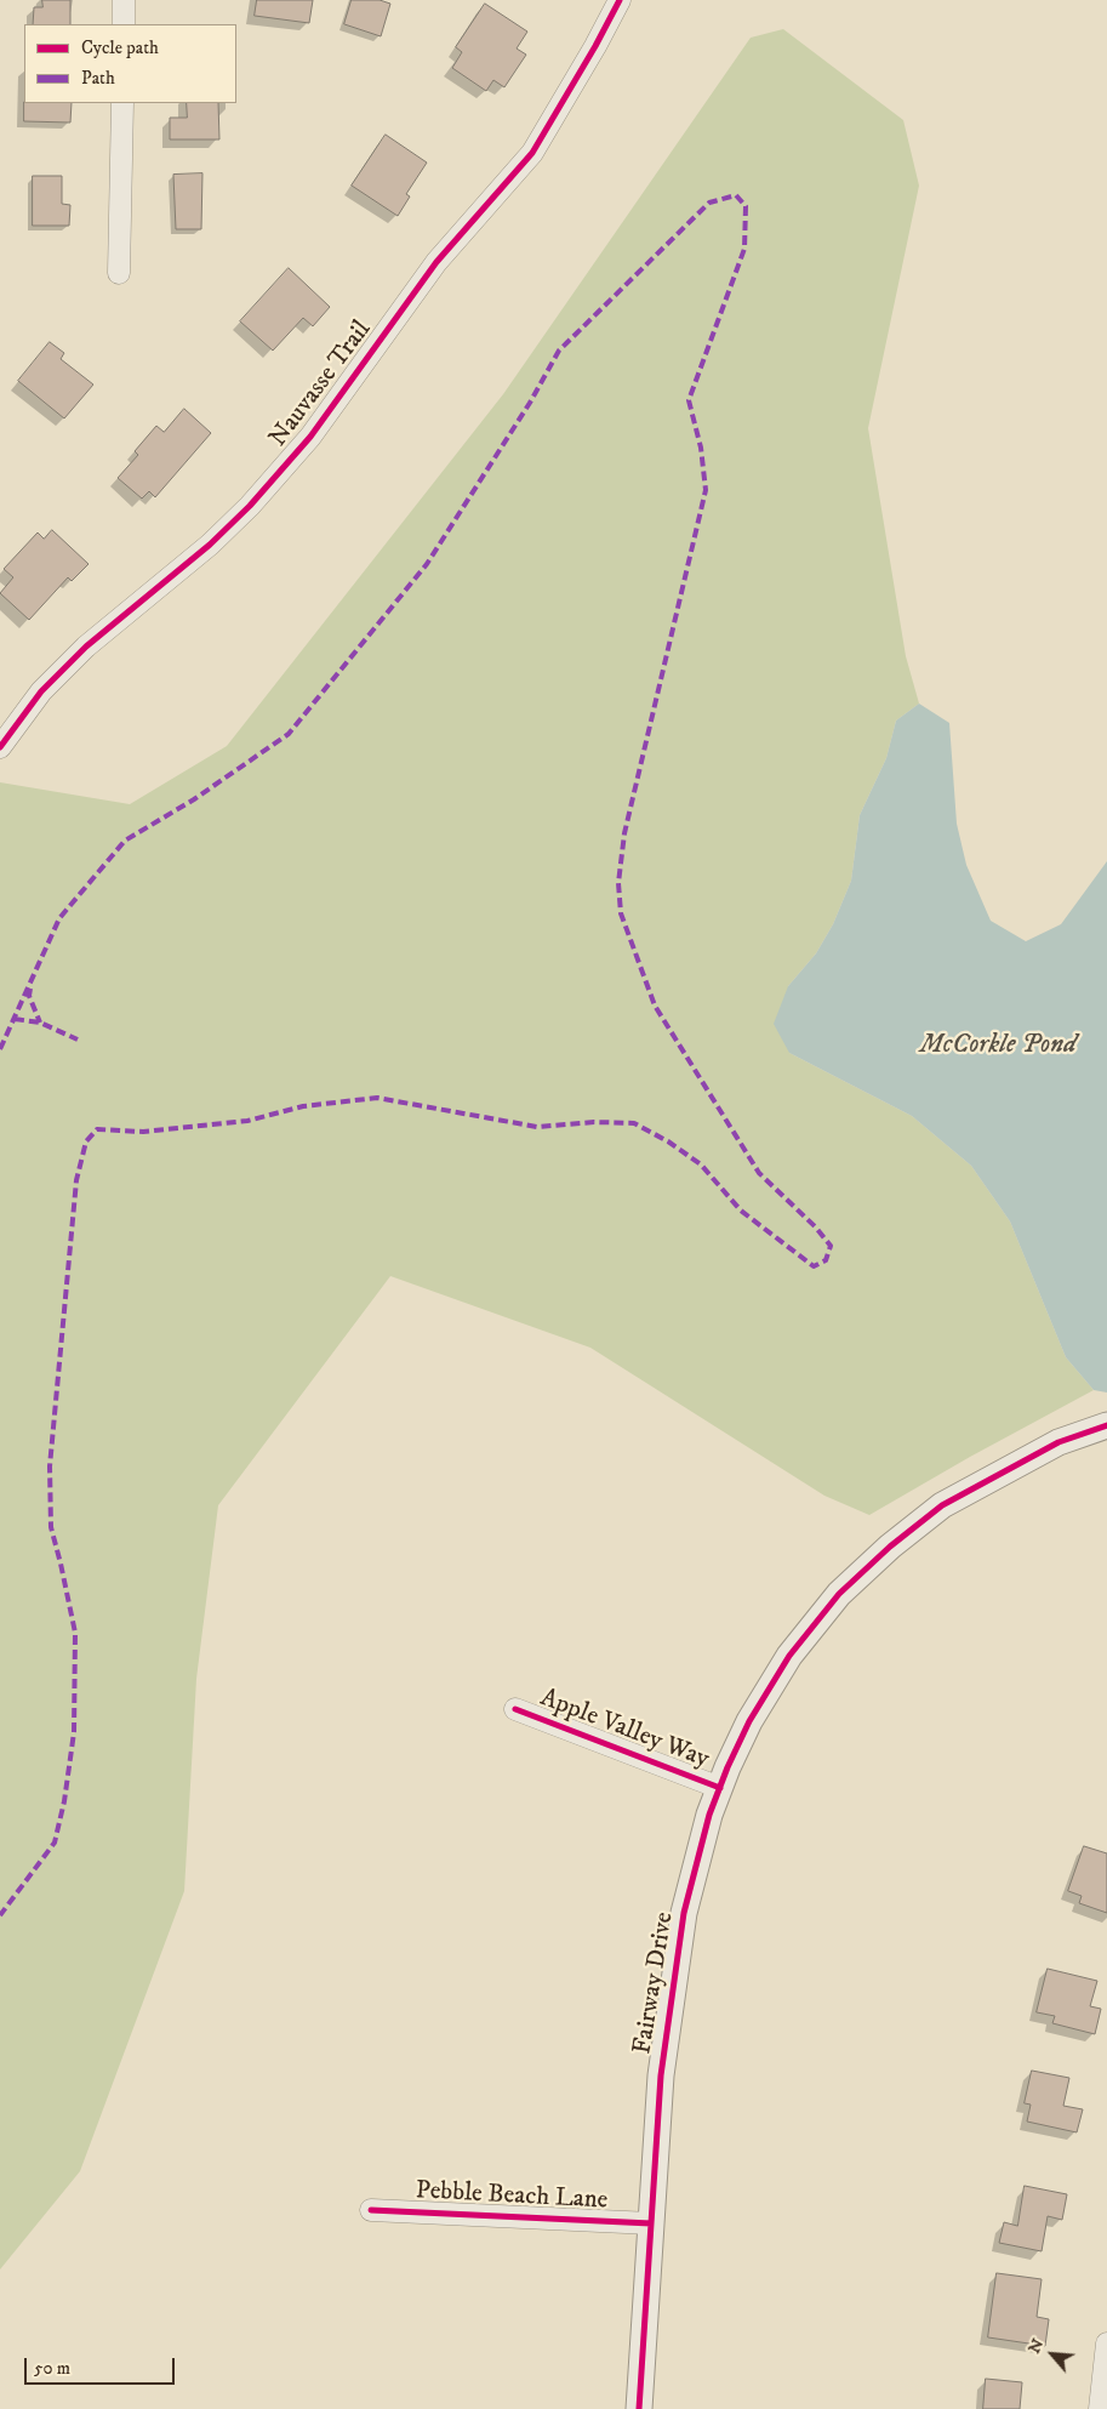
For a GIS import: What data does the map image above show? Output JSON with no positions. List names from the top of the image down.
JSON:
{
  "streets": {
    "street": [
      "Nauvasse Trail",
      "Apple Valley Way",
      "Fairway Drive",
      "Pebble Beach Lane"
    ]
  },
  "crossings": [
    ["Apple Valley Way", "Fairway Drive"],
    ["Fairway Drive", "Pebble Beach Lane"]
  ],
  "water": ["McCorkle Pond"],
  "legend": ["Cycle path", "Path"],
  "scale_bar": "50 m",
  "north": "top left"
}
